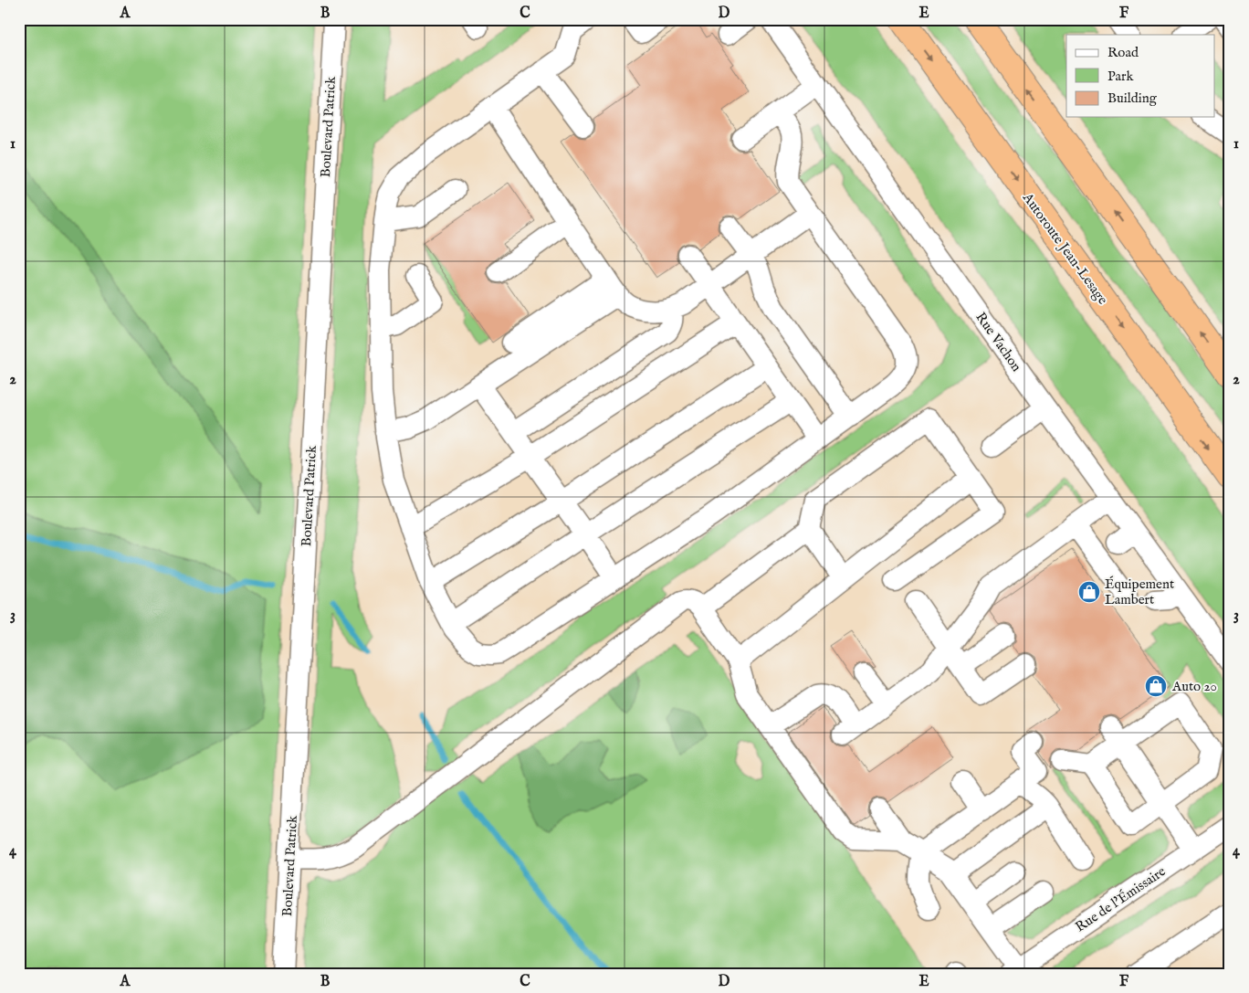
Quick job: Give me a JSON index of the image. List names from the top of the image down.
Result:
{
  "streets": {
    "highway": ["Autoroute Jean-Lesage"],
    "street": ["Boulevard Patrick", "Rue Vachon", "Rue de l'Émissaire"]
  },
  "places": {
    "shop": ["Équipement Lambert", "Auto 20"]
  },
  "legend": ["Road", "Park", "Building"],
  "grid": {
    "columns": [
      "A",
      "B",
      "C",
      "D",
      "E",
      "F"
    ],
    "rows": [
      "1",
      "2",
      "3",
      "4"
    ]
  }
}
